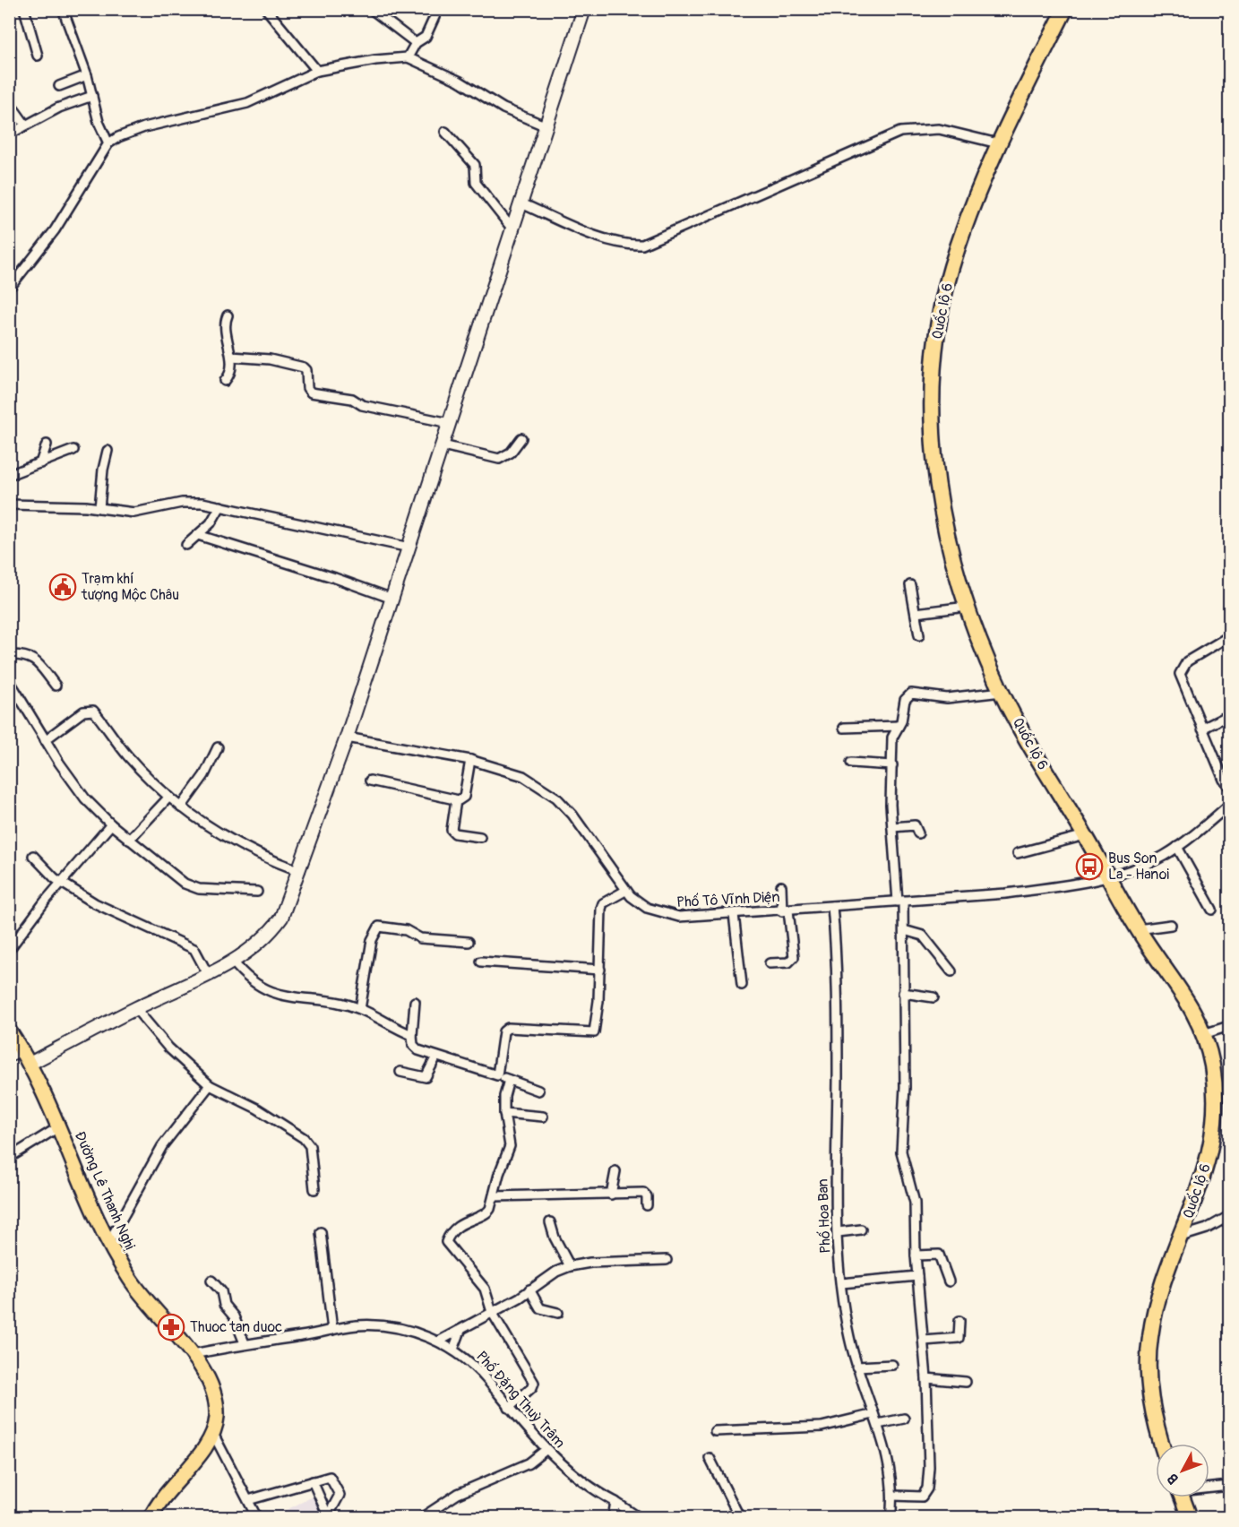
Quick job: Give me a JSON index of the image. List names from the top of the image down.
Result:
{
  "streets": {
    "highway": ["Quốc lộ 6"],
    "main road": ["Đường Lê Thanh Nghị"],
    "street": ["Phố Tô Vĩnh Diện", "Phố Hoa Ban", "Phố Đặng Thuỳ Trâm"]
  },
  "crossings": [
    ["Quốc lộ 6", "Phố Tô Vĩnh Diện"],
    ["Phố Tô Vĩnh Diện", "Phố Hoa Ban"],
    ["Đường Lê Thanh Nghị", "Phố Đặng Thuỳ Trâm"]
  ],
  "places": {
    "public building": ["Trạm khí tượng Mộc Châu"],
    "bus stop": ["Bus Son La - Hanoi"],
    "pharmacy": ["Thuoc tan duoc"]
  },
  "north": "bottom left"
}
